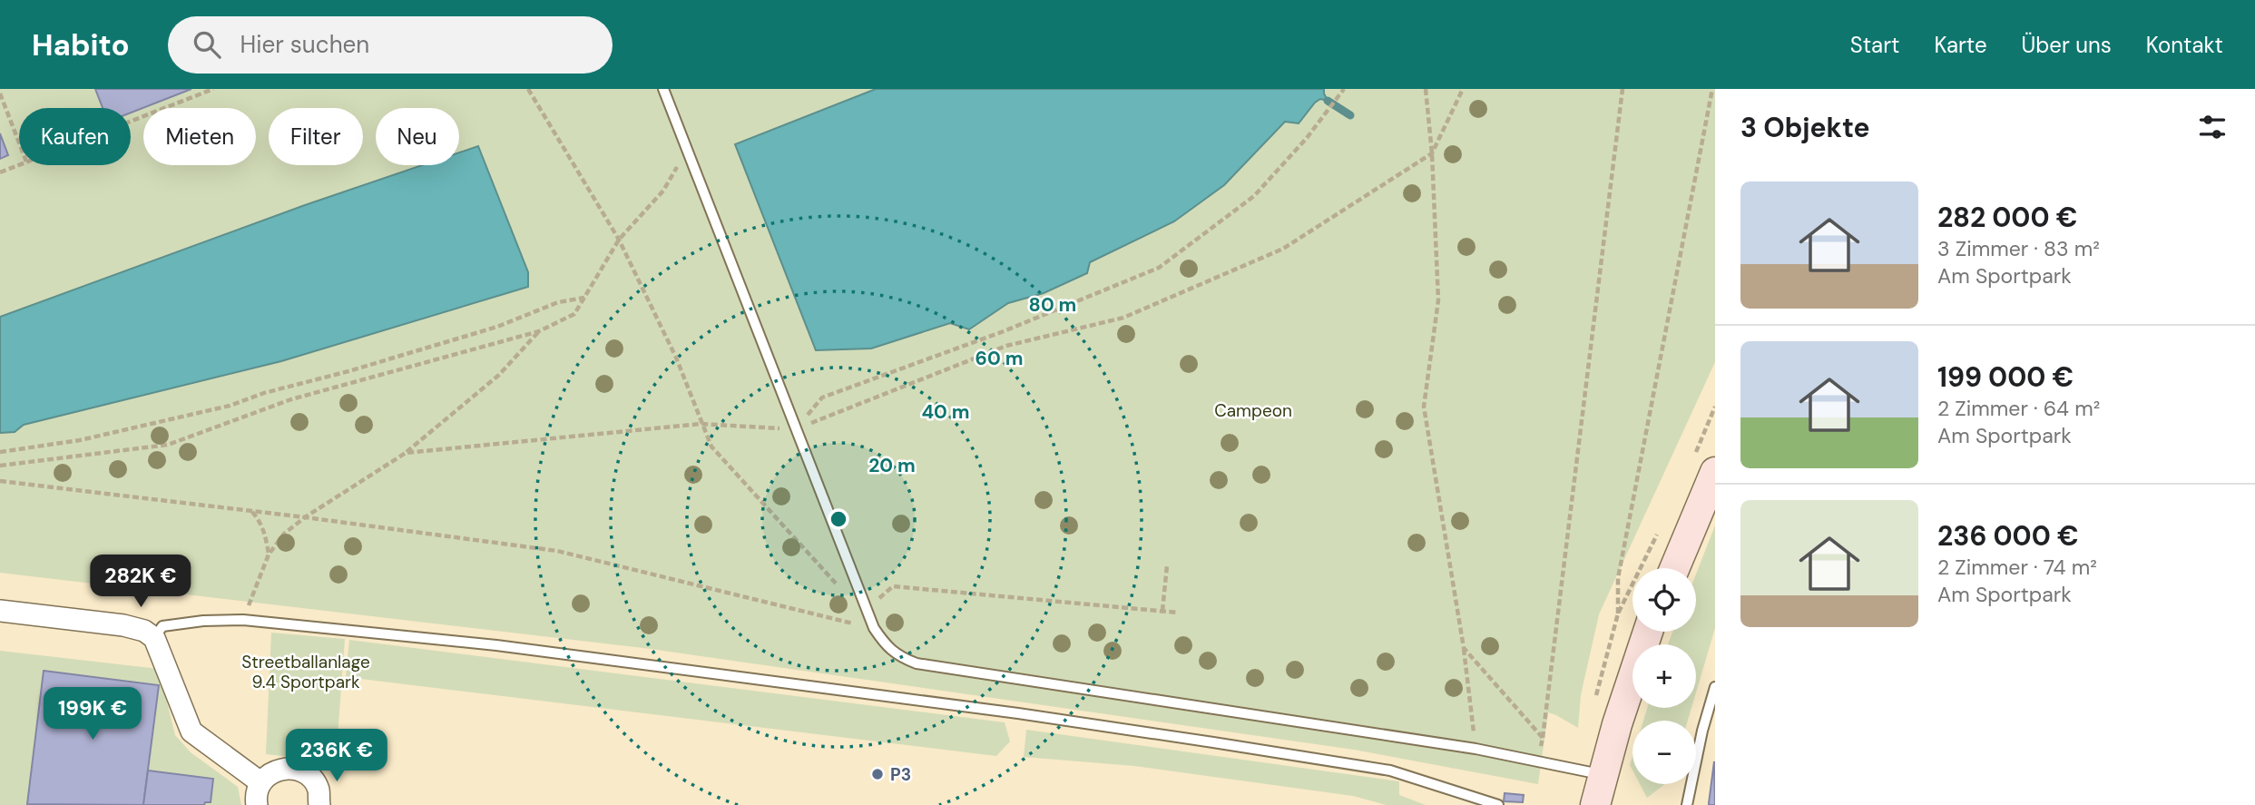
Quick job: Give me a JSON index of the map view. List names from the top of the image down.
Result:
{
  "parks": ["Campeon", "Streetballanlage 9.4 Sportpark"],
  "places": ["P3"],
  "page": {
    "header": "Habito",
    "search": "Hier suchen",
    "nav": [
      "Start",
      "Karte",
      "Über uns",
      "Kontakt"
    ],
    "heading": "3 Objekte",
    "chip": [
      "Kaufen",
      "Mieten",
      "Filter",
      "Neu"
    ],
    "list": [
      {
        "name": "282 000 €",
        "note": "3 Zimmer · 83 m² · Am Sportpark"
      },
      {
        "name": "199 000 €",
        "note": "2 Zimmer · 64 m² · Am Sportpark"
      },
      {
        "name": "236 000 €",
        "note": "2 Zimmer · 74 m² · Am Sportpark"
      }
    ],
    "price": ["282K €", "199K €", "236K €"],
    "map_buttons": ["+", "−"]
  },
  "rings": [
    "80 m",
    "60 m",
    "40 m",
    "20 m"
  ]
}
